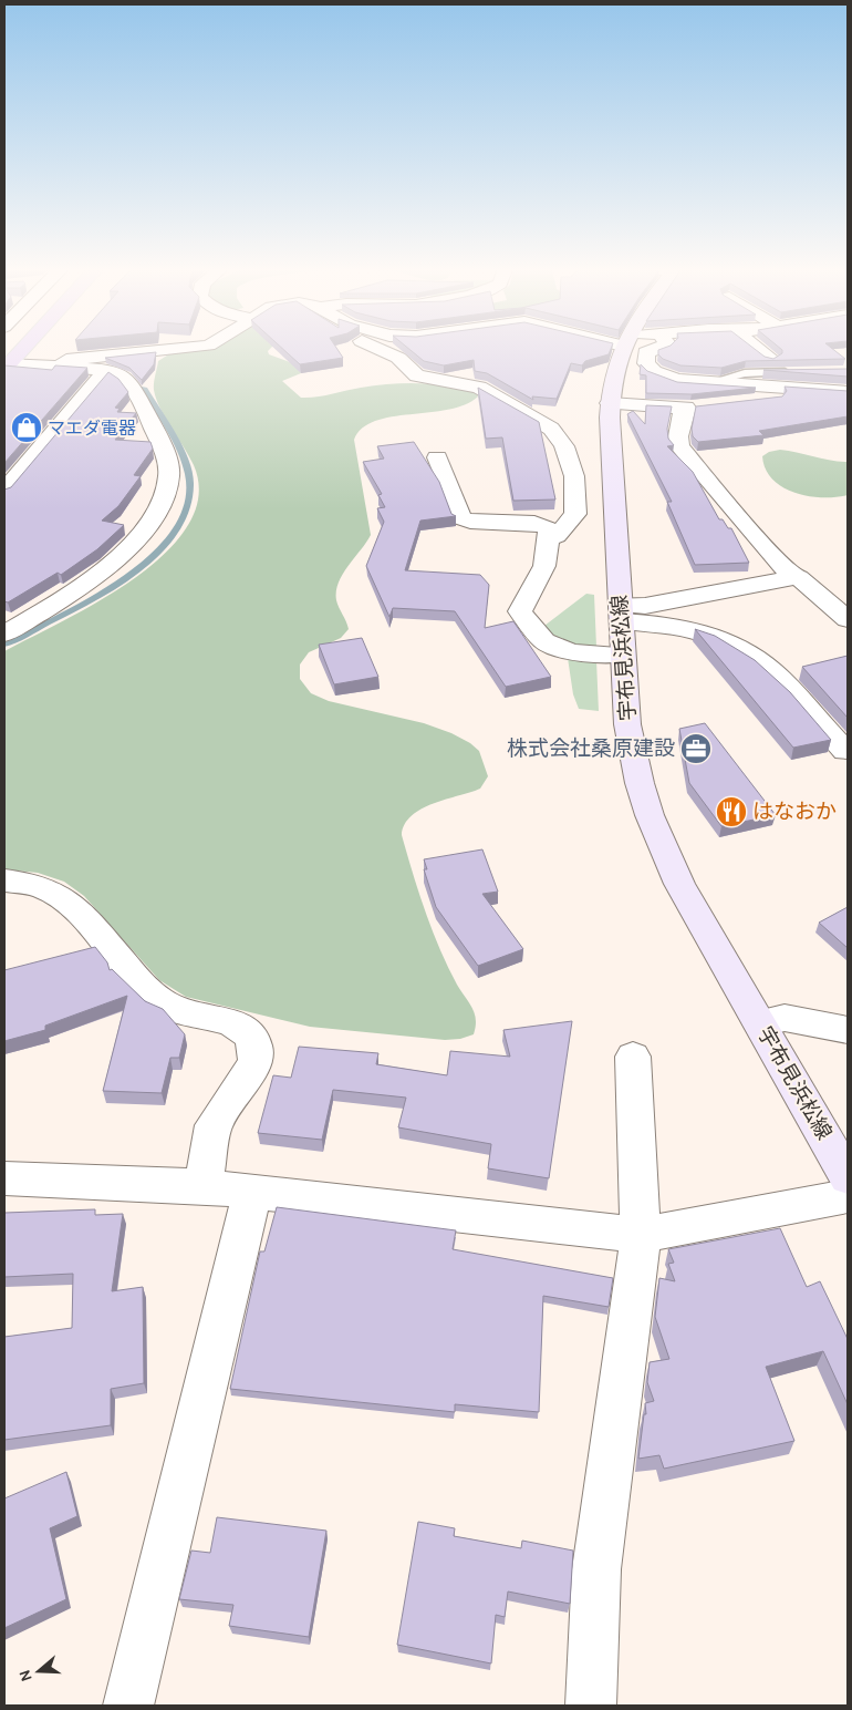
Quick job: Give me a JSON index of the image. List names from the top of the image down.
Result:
{
  "streets": {
    "main road": ["宇布見浜松線"]
  },
  "places": {
    "shop": ["マエダ電器"],
    "office": ["株式会社桑原建設"],
    "restaurant": ["はなおか"]
  },
  "north": "left"
}
